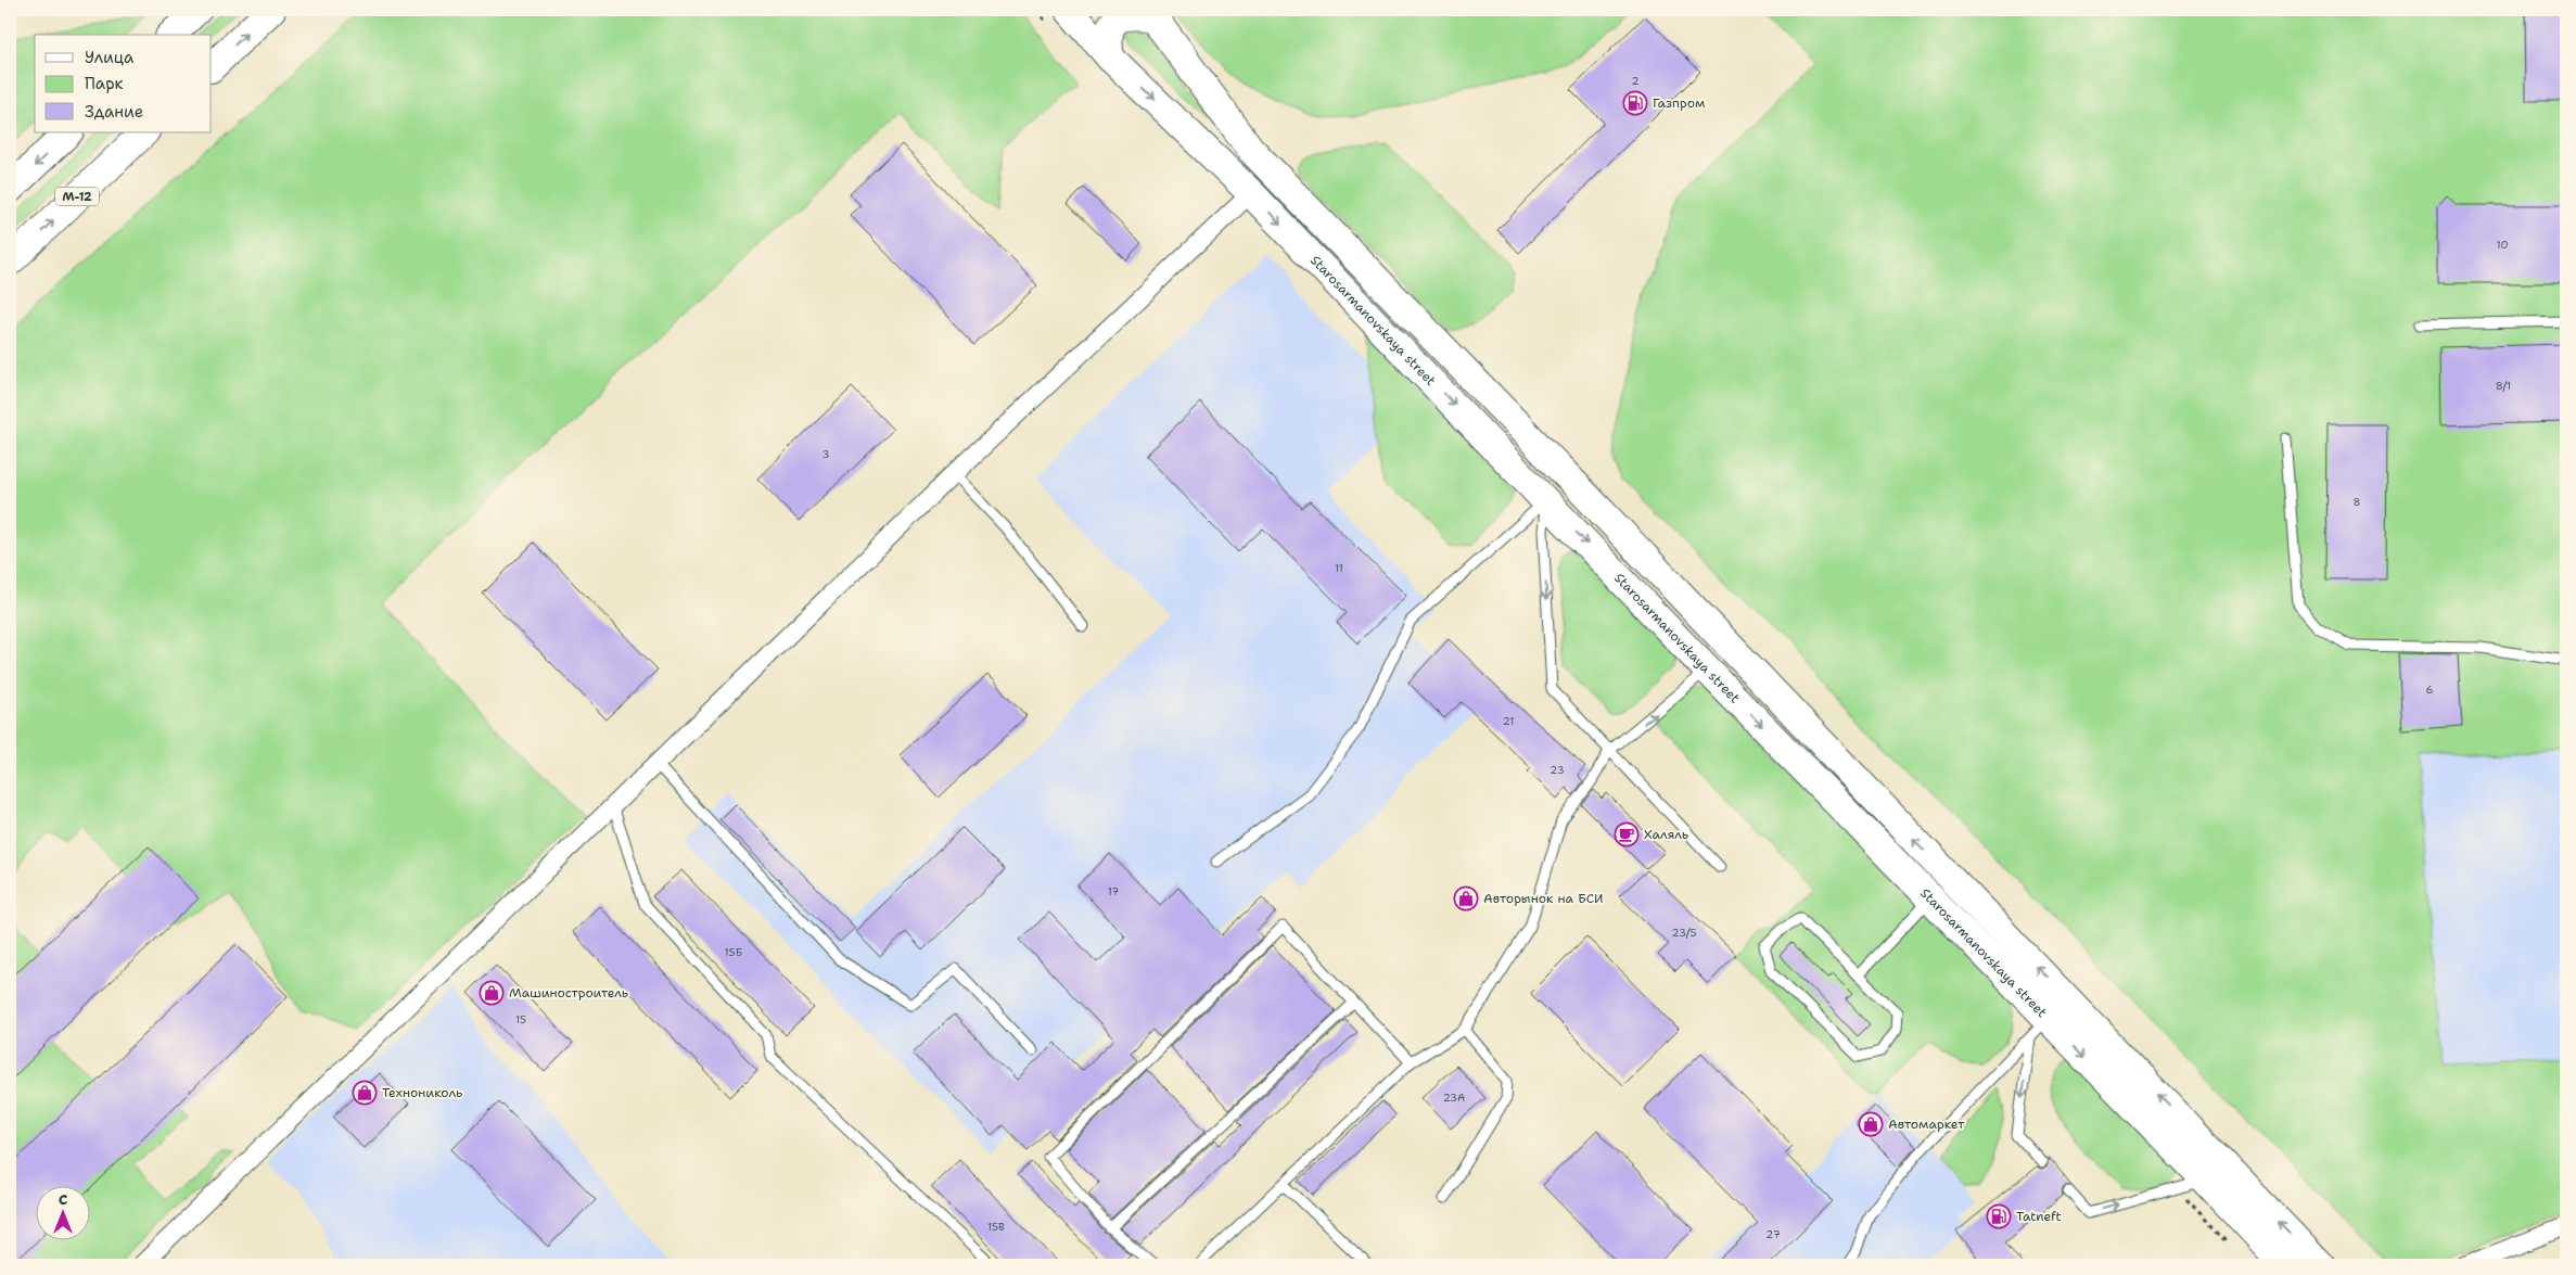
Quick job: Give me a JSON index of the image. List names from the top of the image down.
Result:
{
  "streets": {
    "main road": ["М-12", "Starosarmanovskaya street"]
  },
  "places": {
    "fuel station": ["Газпром", "Tatneft"],
    "cafe": ["Халяль"],
    "shop": [
      "Авторынок на БСИ",
      "Машиностроитель",
      "Технониколь",
      "Автомаркет"
    ]
  },
  "house_numbers": [
    "2",
    "10",
    "8/1",
    "3",
    "8",
    "11",
    "6",
    "21",
    "23",
    "17",
    "23/5",
    "15Б",
    "15",
    "23А",
    "15В",
    "27"
  ],
  "legend": ["Улица", "Парк", "Здание"],
  "north": "top"
}
